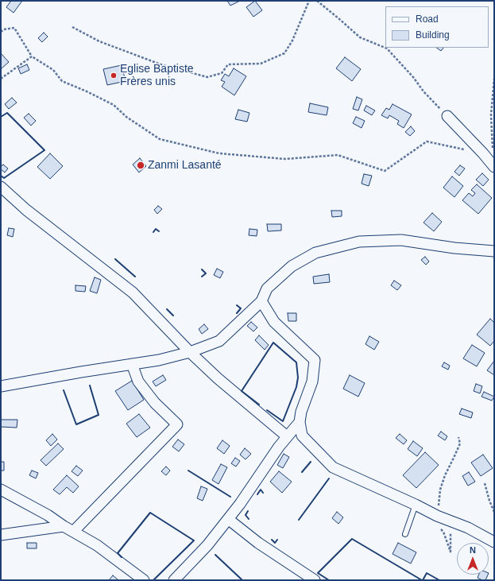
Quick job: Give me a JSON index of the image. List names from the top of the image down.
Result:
{
  "places": ["Eglise Baptiste Frères unis", "Zanmi Lasanté"],
  "legend": ["Road", "Building"],
  "north": "top"
}
